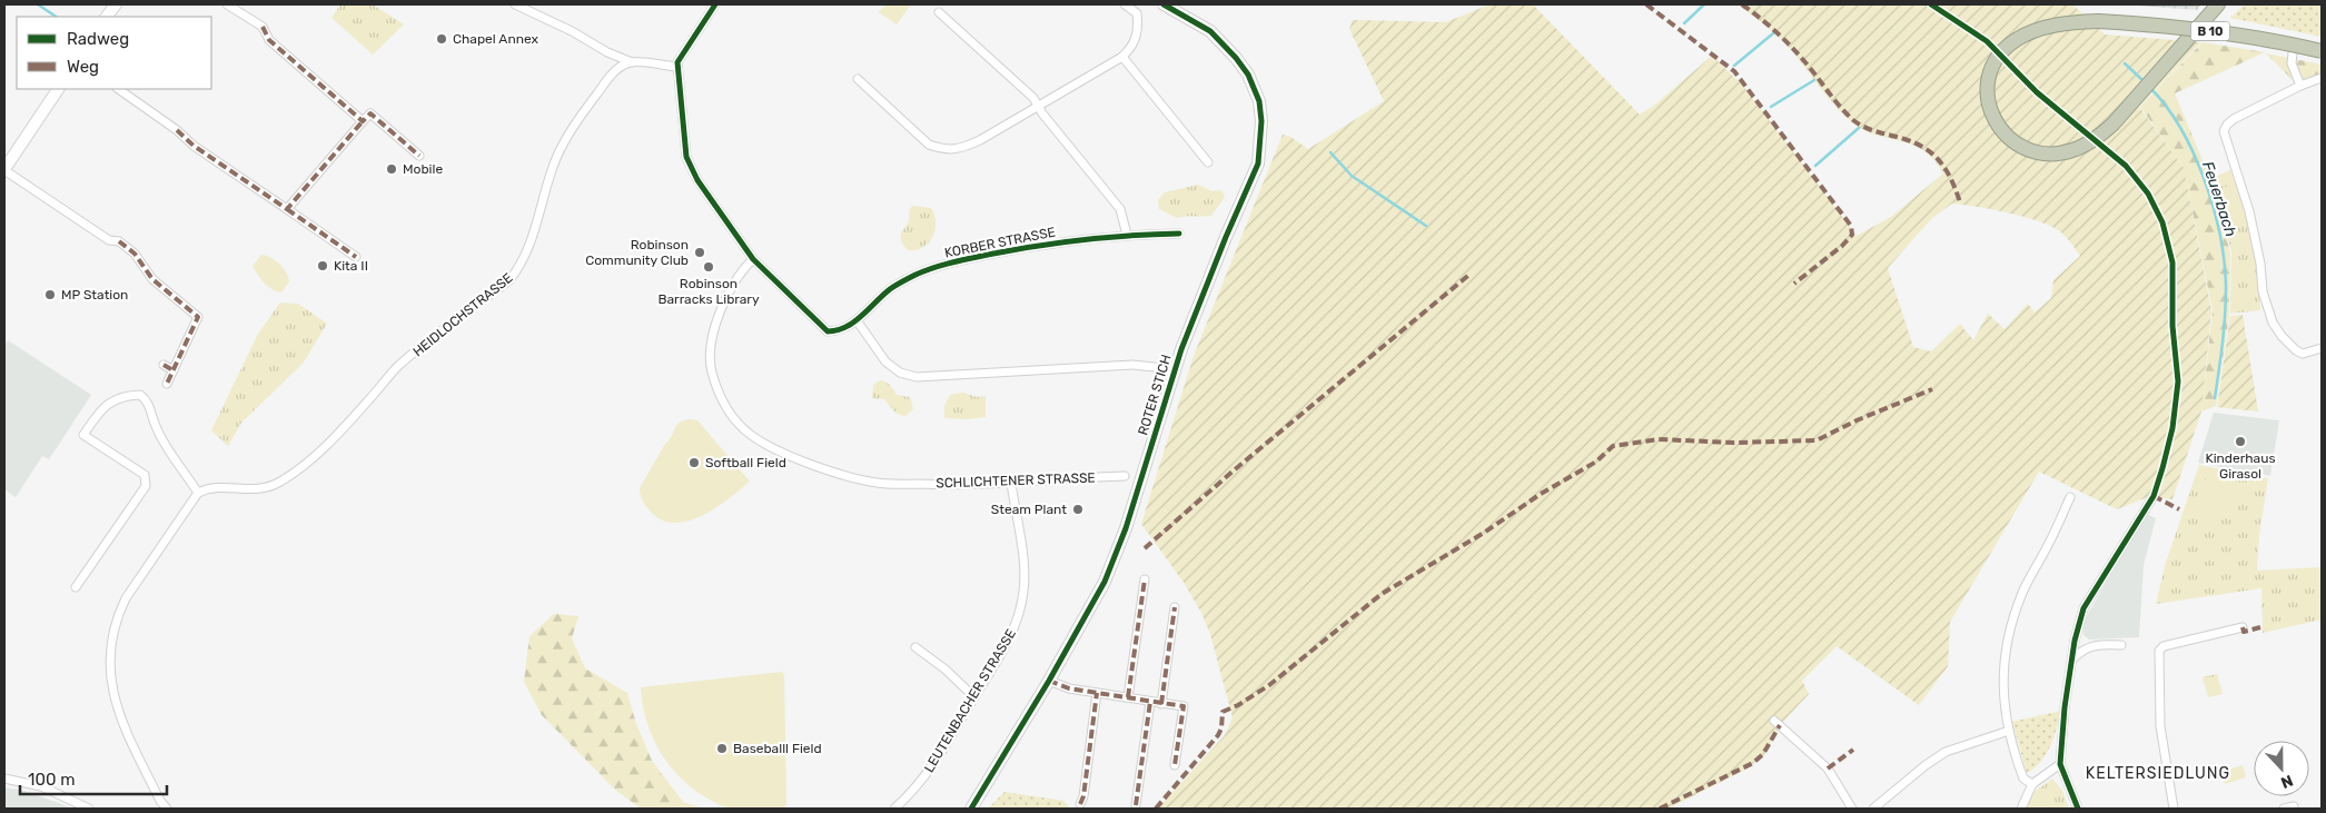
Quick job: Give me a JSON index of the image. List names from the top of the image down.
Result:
{
  "streets": {
    "highway": ["B 10"],
    "street": [
      "KORBER STRASSE",
      "HEIDLOCHSTRASSE",
      "ROTER STICH",
      "SCHLICHTENER STRASSE",
      "LEUTENBACHER STRASSE"
    ]
  },
  "crossings": [
    ["KORBER STRASSE", "SCHLICHTENER STRASSE"],
    ["SCHLICHTENER STRASSE", "LEUTENBACHER STRASSE"]
  ],
  "districts": ["KELTERSIEDLUNG"],
  "water": ["Feuerbach"],
  "places": [
    "Chapel Annex",
    "Mobile",
    "Robinson Community Club",
    "Kita II",
    "Robinson Barracks Library",
    "MP Station",
    "Kinderhaus Girasol",
    "Softball Field",
    "Steam Plant",
    "Baseballl Field"
  ],
  "legend": ["Radweg", "Weg"],
  "scale_bar": "100 m",
  "north": "bottom"
}
